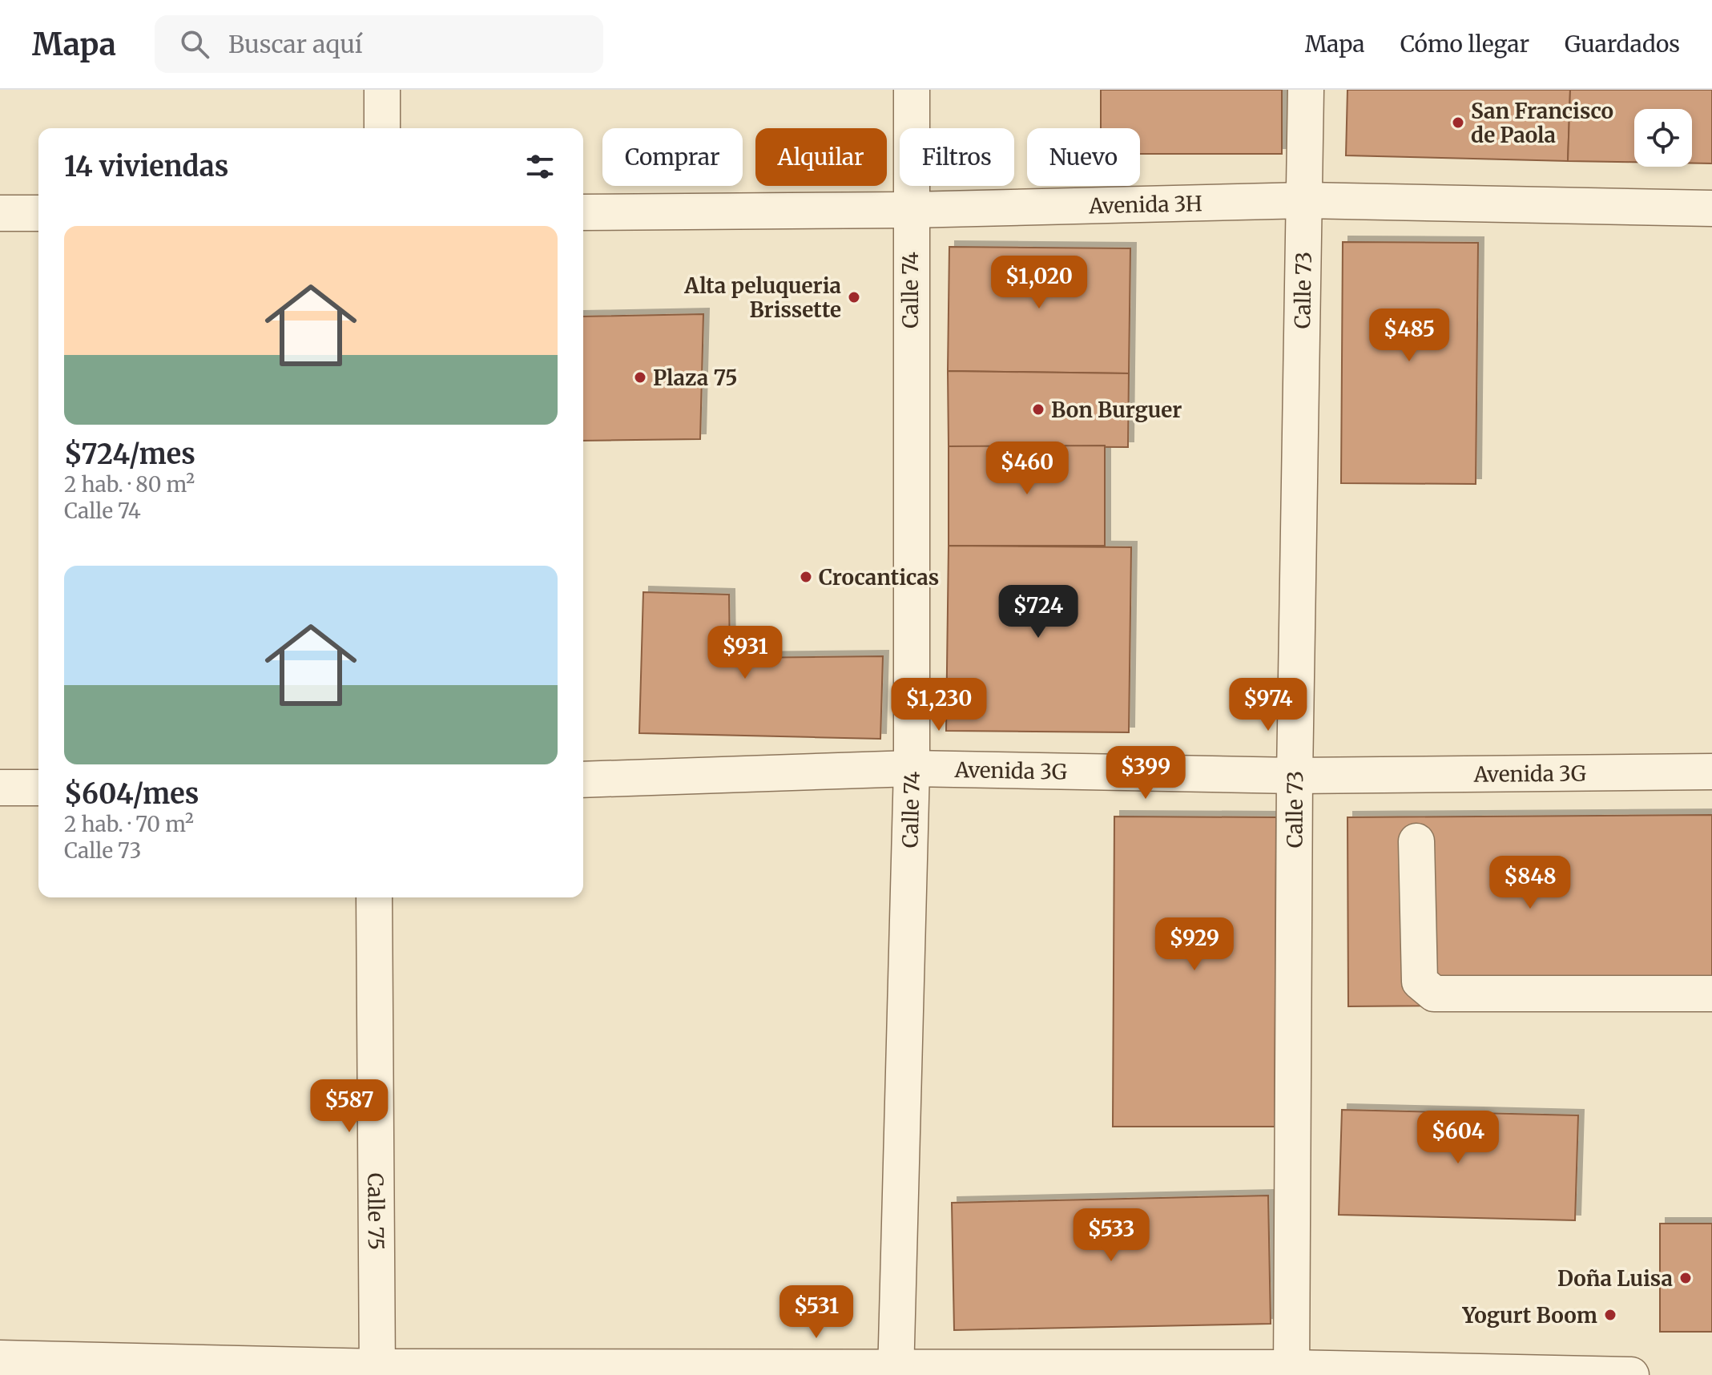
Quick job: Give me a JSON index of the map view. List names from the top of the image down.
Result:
{
  "streets": {
    "street": [
      "Avenida 3H",
      "Calle 74",
      "Calle 73",
      "Avenida 3G",
      "Calle 75"
    ]
  },
  "crossings": [
    ["Avenida 3H", "Calle 74"],
    ["Avenida 3H", "Calle 73"],
    ["Calle 74", "Avenida 3G"],
    ["Calle 73", "Avenida 3G"]
  ],
  "places": [
    "San Francisco de Paola",
    "Alta peluqueria Brissette",
    "Plaza 75",
    "Bon Burguer",
    "Crocanticas",
    "Doña Luisa",
    "Yogurt Boom"
  ],
  "page": {
    "header": "Mapa",
    "search": "Buscar aquí",
    "nav": ["Mapa", "Cómo llegar", "Guardados"],
    "chip": [
      "Comprar",
      "Alquilar",
      "Filtros",
      "Nuevo"
    ],
    "heading": "14 viviendas",
    "list": [
      {
        "name": "$724/mes",
        "note": "2 hab. · 80 m² · Calle 74"
      },
      {
        "name": "$604/mes",
        "note": "2 hab. · 70 m² · Calle 73"
      }
    ],
    "price": [
      "$1,020",
      "$485",
      "$460",
      "$724",
      "$931",
      "$1,230",
      "$974",
      "$399",
      "$848",
      "$929",
      "$587",
      "$604",
      "$533",
      "$531"
    ]
  }
}
